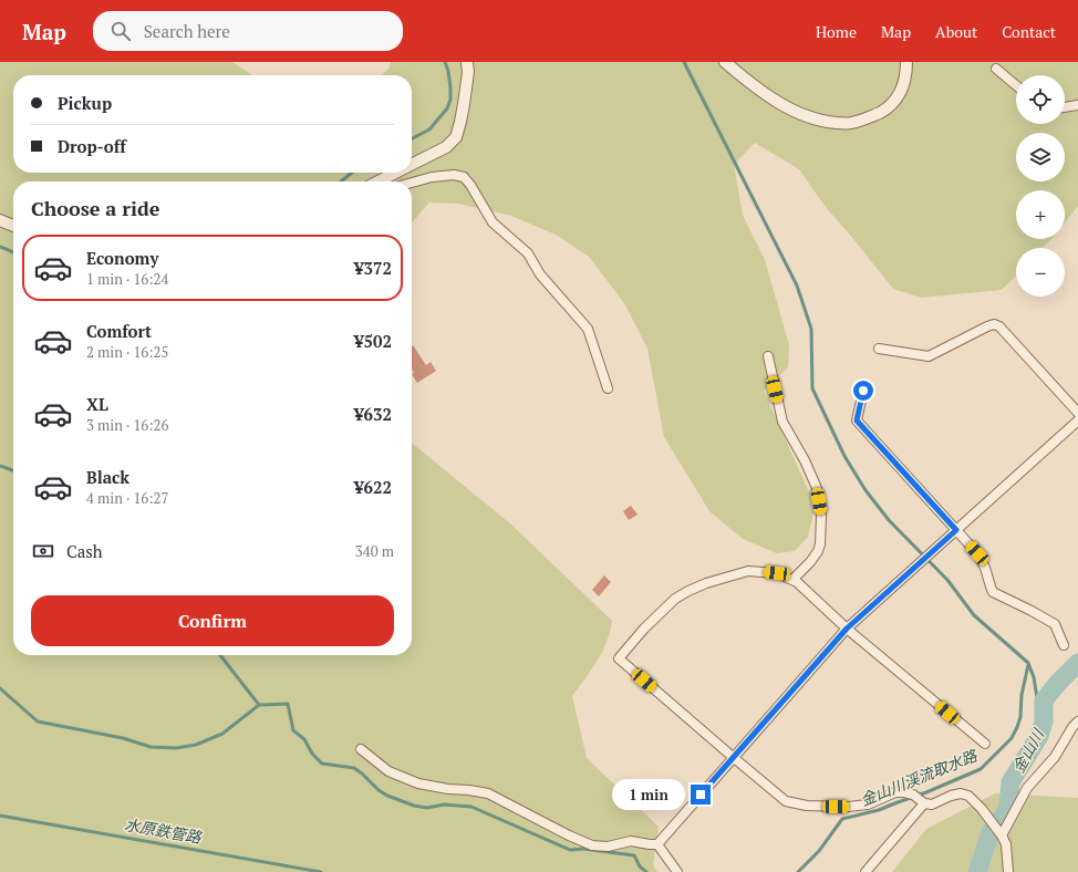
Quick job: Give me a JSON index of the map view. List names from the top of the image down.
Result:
{
  "water": ["金山川", "金山川渓流取水路", "水原鉄管路"],
  "page": {
    "header": "Map",
    "search": "Search here",
    "nav": [
      "Home",
      "Map",
      "About",
      "Contact"
    ],
    "map_buttons": ["+", "−"],
    "banner": ["Pickup", "Drop-off"],
    "heading": "Choose a ride",
    "list": [
      {
        "name": "Economy",
        "note": "1 min · 16:24",
        "value": "¥372"
      },
      {
        "name": "Comfort",
        "note": "2 min · 16:25",
        "value": "¥502"
      },
      {
        "name": "XL",
        "note": "3 min · 16:26",
        "value": "¥632"
      },
      {
        "name": "Black",
        "note": "4 min · 16:27",
        "value": "¥622"
      }
    ],
    "pay": ["Cash", "340 m"],
    "buttons": "Confirm",
    "bubble": "1 min"
  }
}
